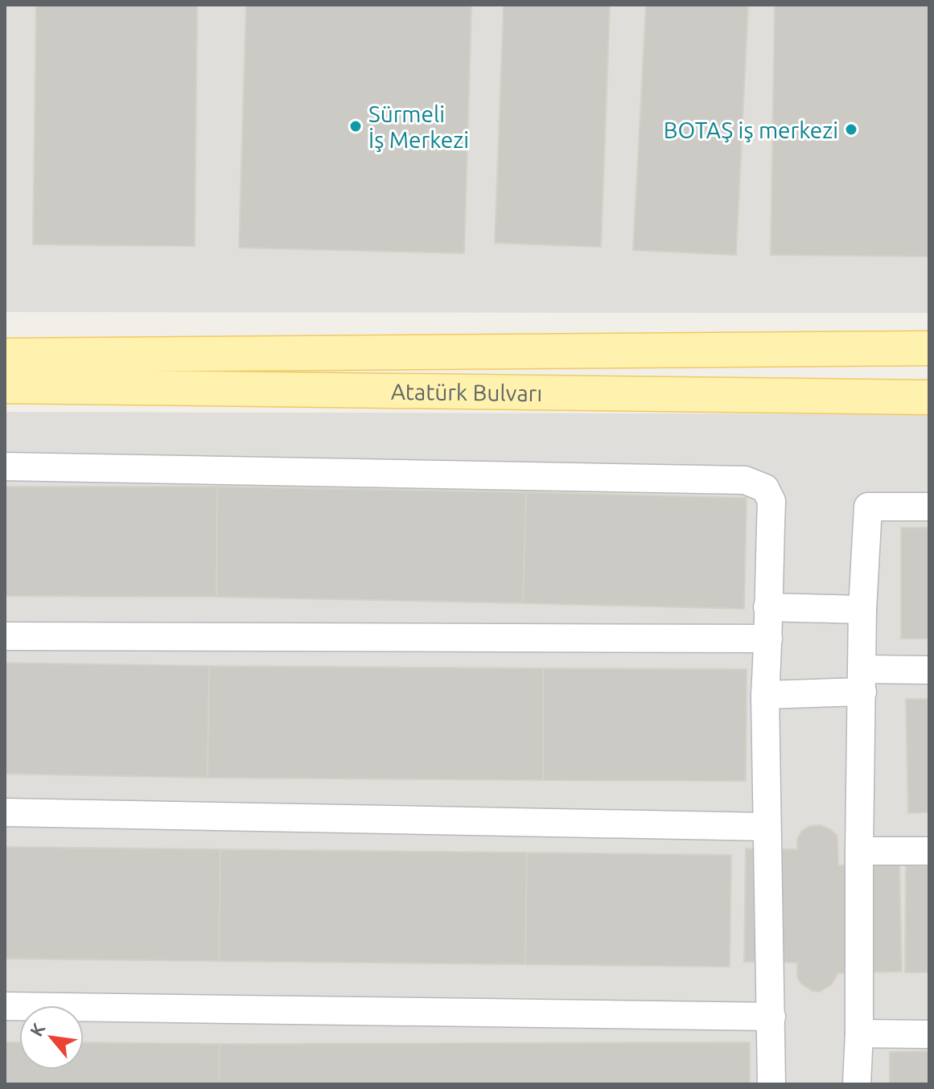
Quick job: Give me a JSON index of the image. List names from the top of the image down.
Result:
{
  "streets": {
    "main road": ["Atatürk Bulvarı"]
  },
  "places": ["Sürmeli İş Merkezi", "BOTAŞ iş merkezi"],
  "north": "top left"
}
